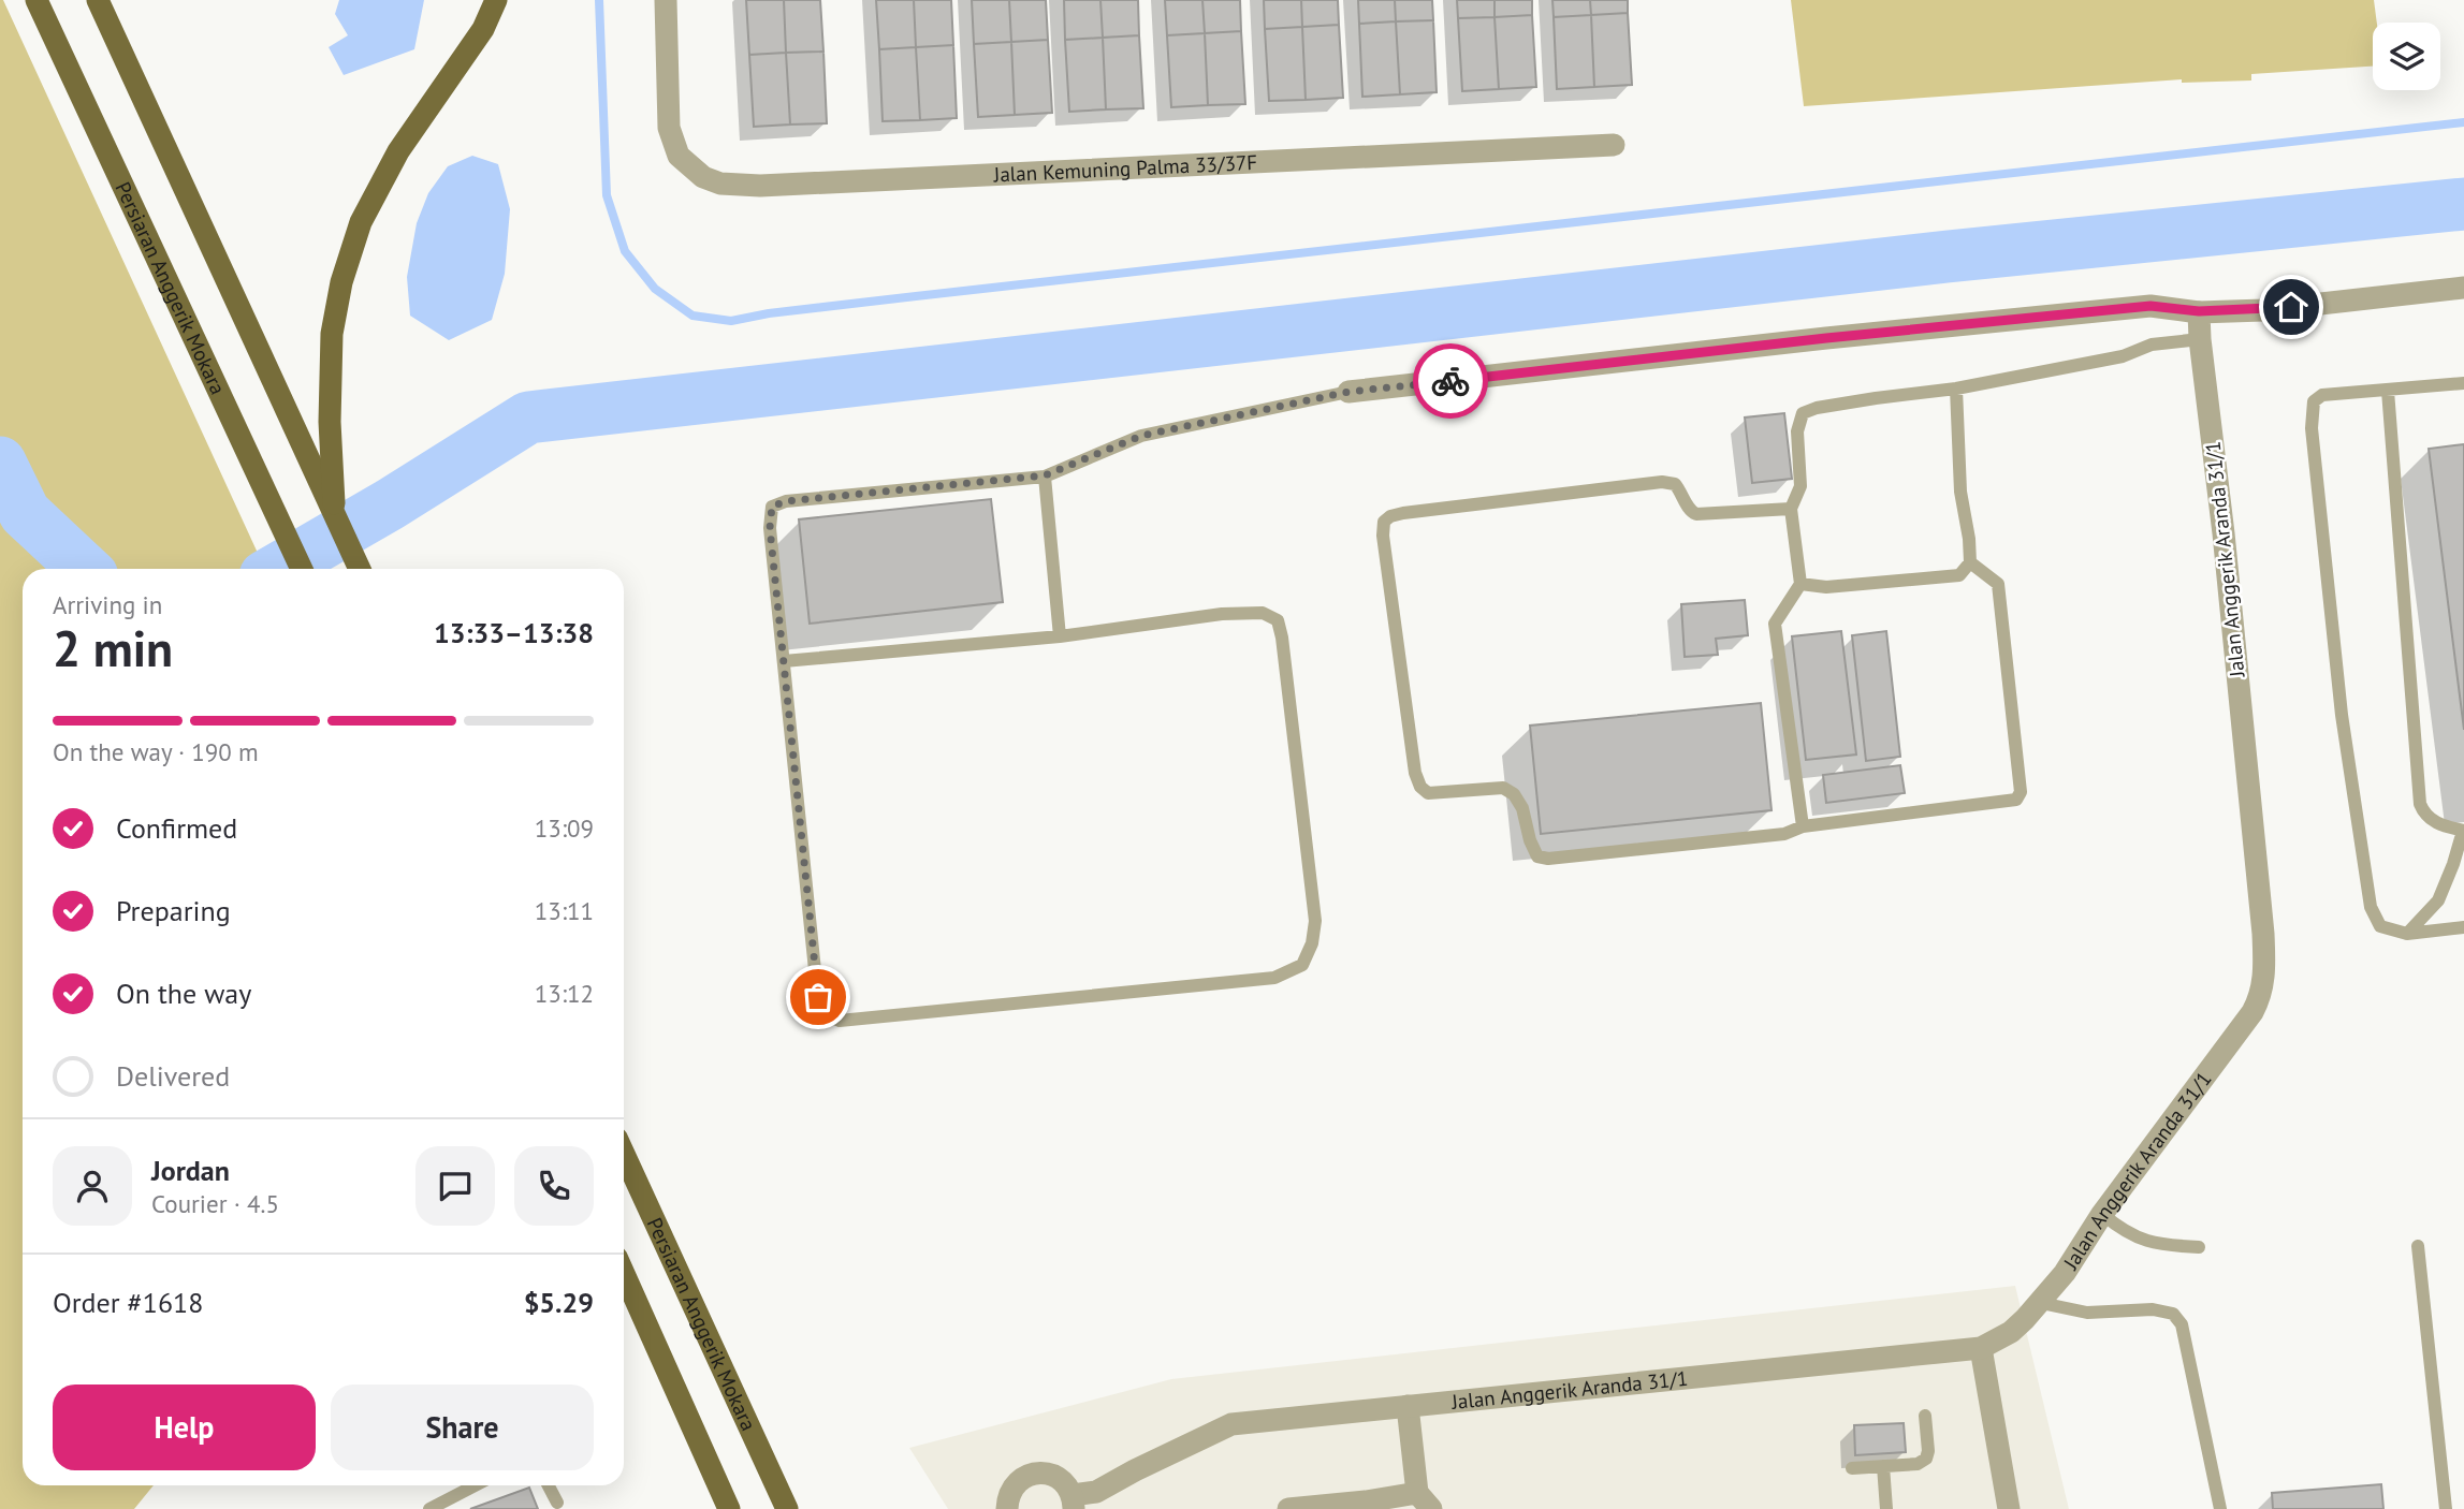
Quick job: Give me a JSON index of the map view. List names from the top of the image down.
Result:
{
  "streets": {
    "main road": ["Persiaran Anggerik Mokara"],
    "street": ["Jalan Kemuning Palma 33/37F", "Jalan Anggerik Aranda 31/1"]
  },
  "page": {
    "heading": ["2 min", "Arriving in", "13:33–13:38"],
    "panel": [
      "Jordan",
      "Courier · 4.5",
      "Order #1618",
      "$5.29"
    ],
    "bar": "On the way · 190 m",
    "list": [
      ["Confirmed", "13:09"],
      ["Preparing", "13:11"],
      ["On the way", "13:12"],
      "Delivered"
    ],
    "buttons": ["Help", "Share"]
  }
}
